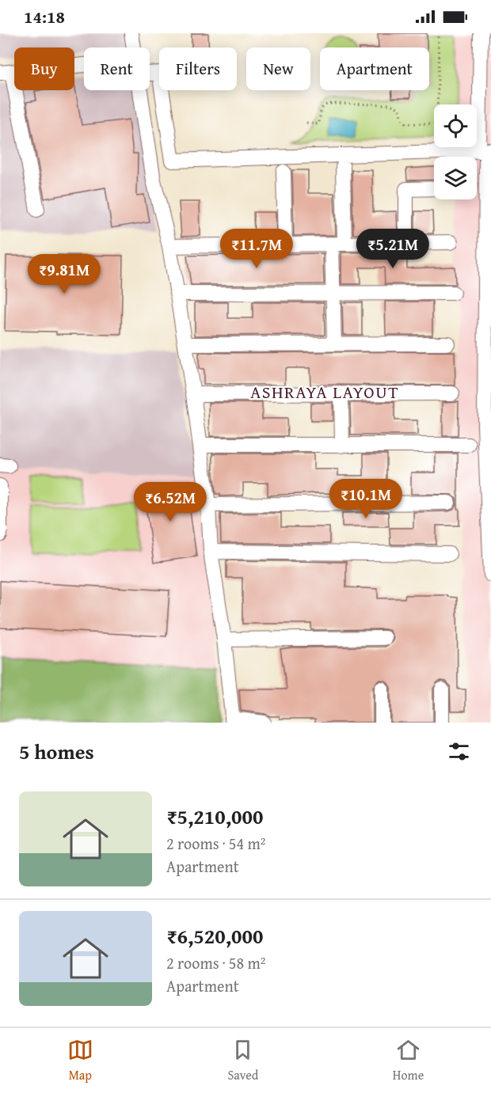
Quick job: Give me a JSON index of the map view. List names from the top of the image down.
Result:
{
  "districts": ["ASHRAYA LAYOUT"],
  "page": {
    "status": "14:18",
    "chip": [
      "Buy",
      "Rent",
      "Filters",
      "New",
      "Apartment"
    ],
    "price": [
      "₹11.7M",
      "₹5.21M",
      "₹9.81M",
      "₹10.1M",
      "₹6.52M"
    ],
    "heading": "5 homes",
    "list": [
      {
        "name": "₹5,210,000",
        "note": "2 rooms · 54 m² · Apartment"
      },
      {
        "name": "₹6,520,000",
        "note": "2 rooms · 58 m² · Apartment"
      }
    ],
    "tabs": ["Map", "Saved", "Home"]
  }
}
